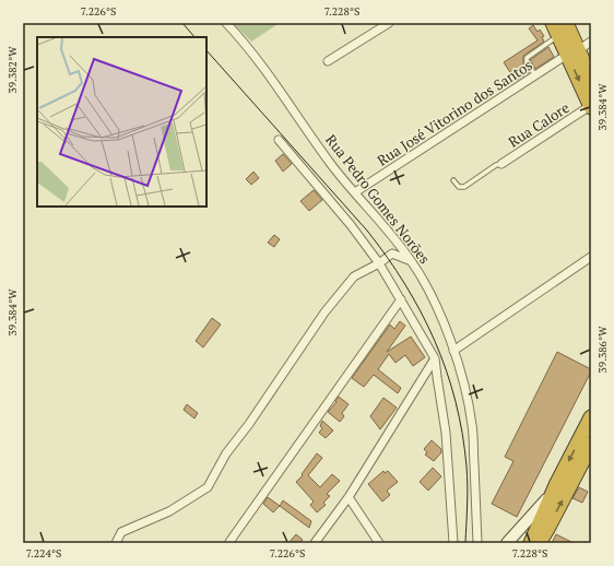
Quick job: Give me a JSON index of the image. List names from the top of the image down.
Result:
{
  "streets": {
    "street": ["Rua José Vitorino dos Santos", "Rua Calore", "Rua Pedro Gomes Norões"]
  },
  "crossings": [
    ["Rua José Vitorino dos Santos", "Rua Pedro Gomes Norões"]
  ],
  "coordinates": [
    "7.226°S",
    "7.228°S",
    "39.382°W",
    "39.384°W",
    "39.386°W",
    "7.224°S"
  ]
}
